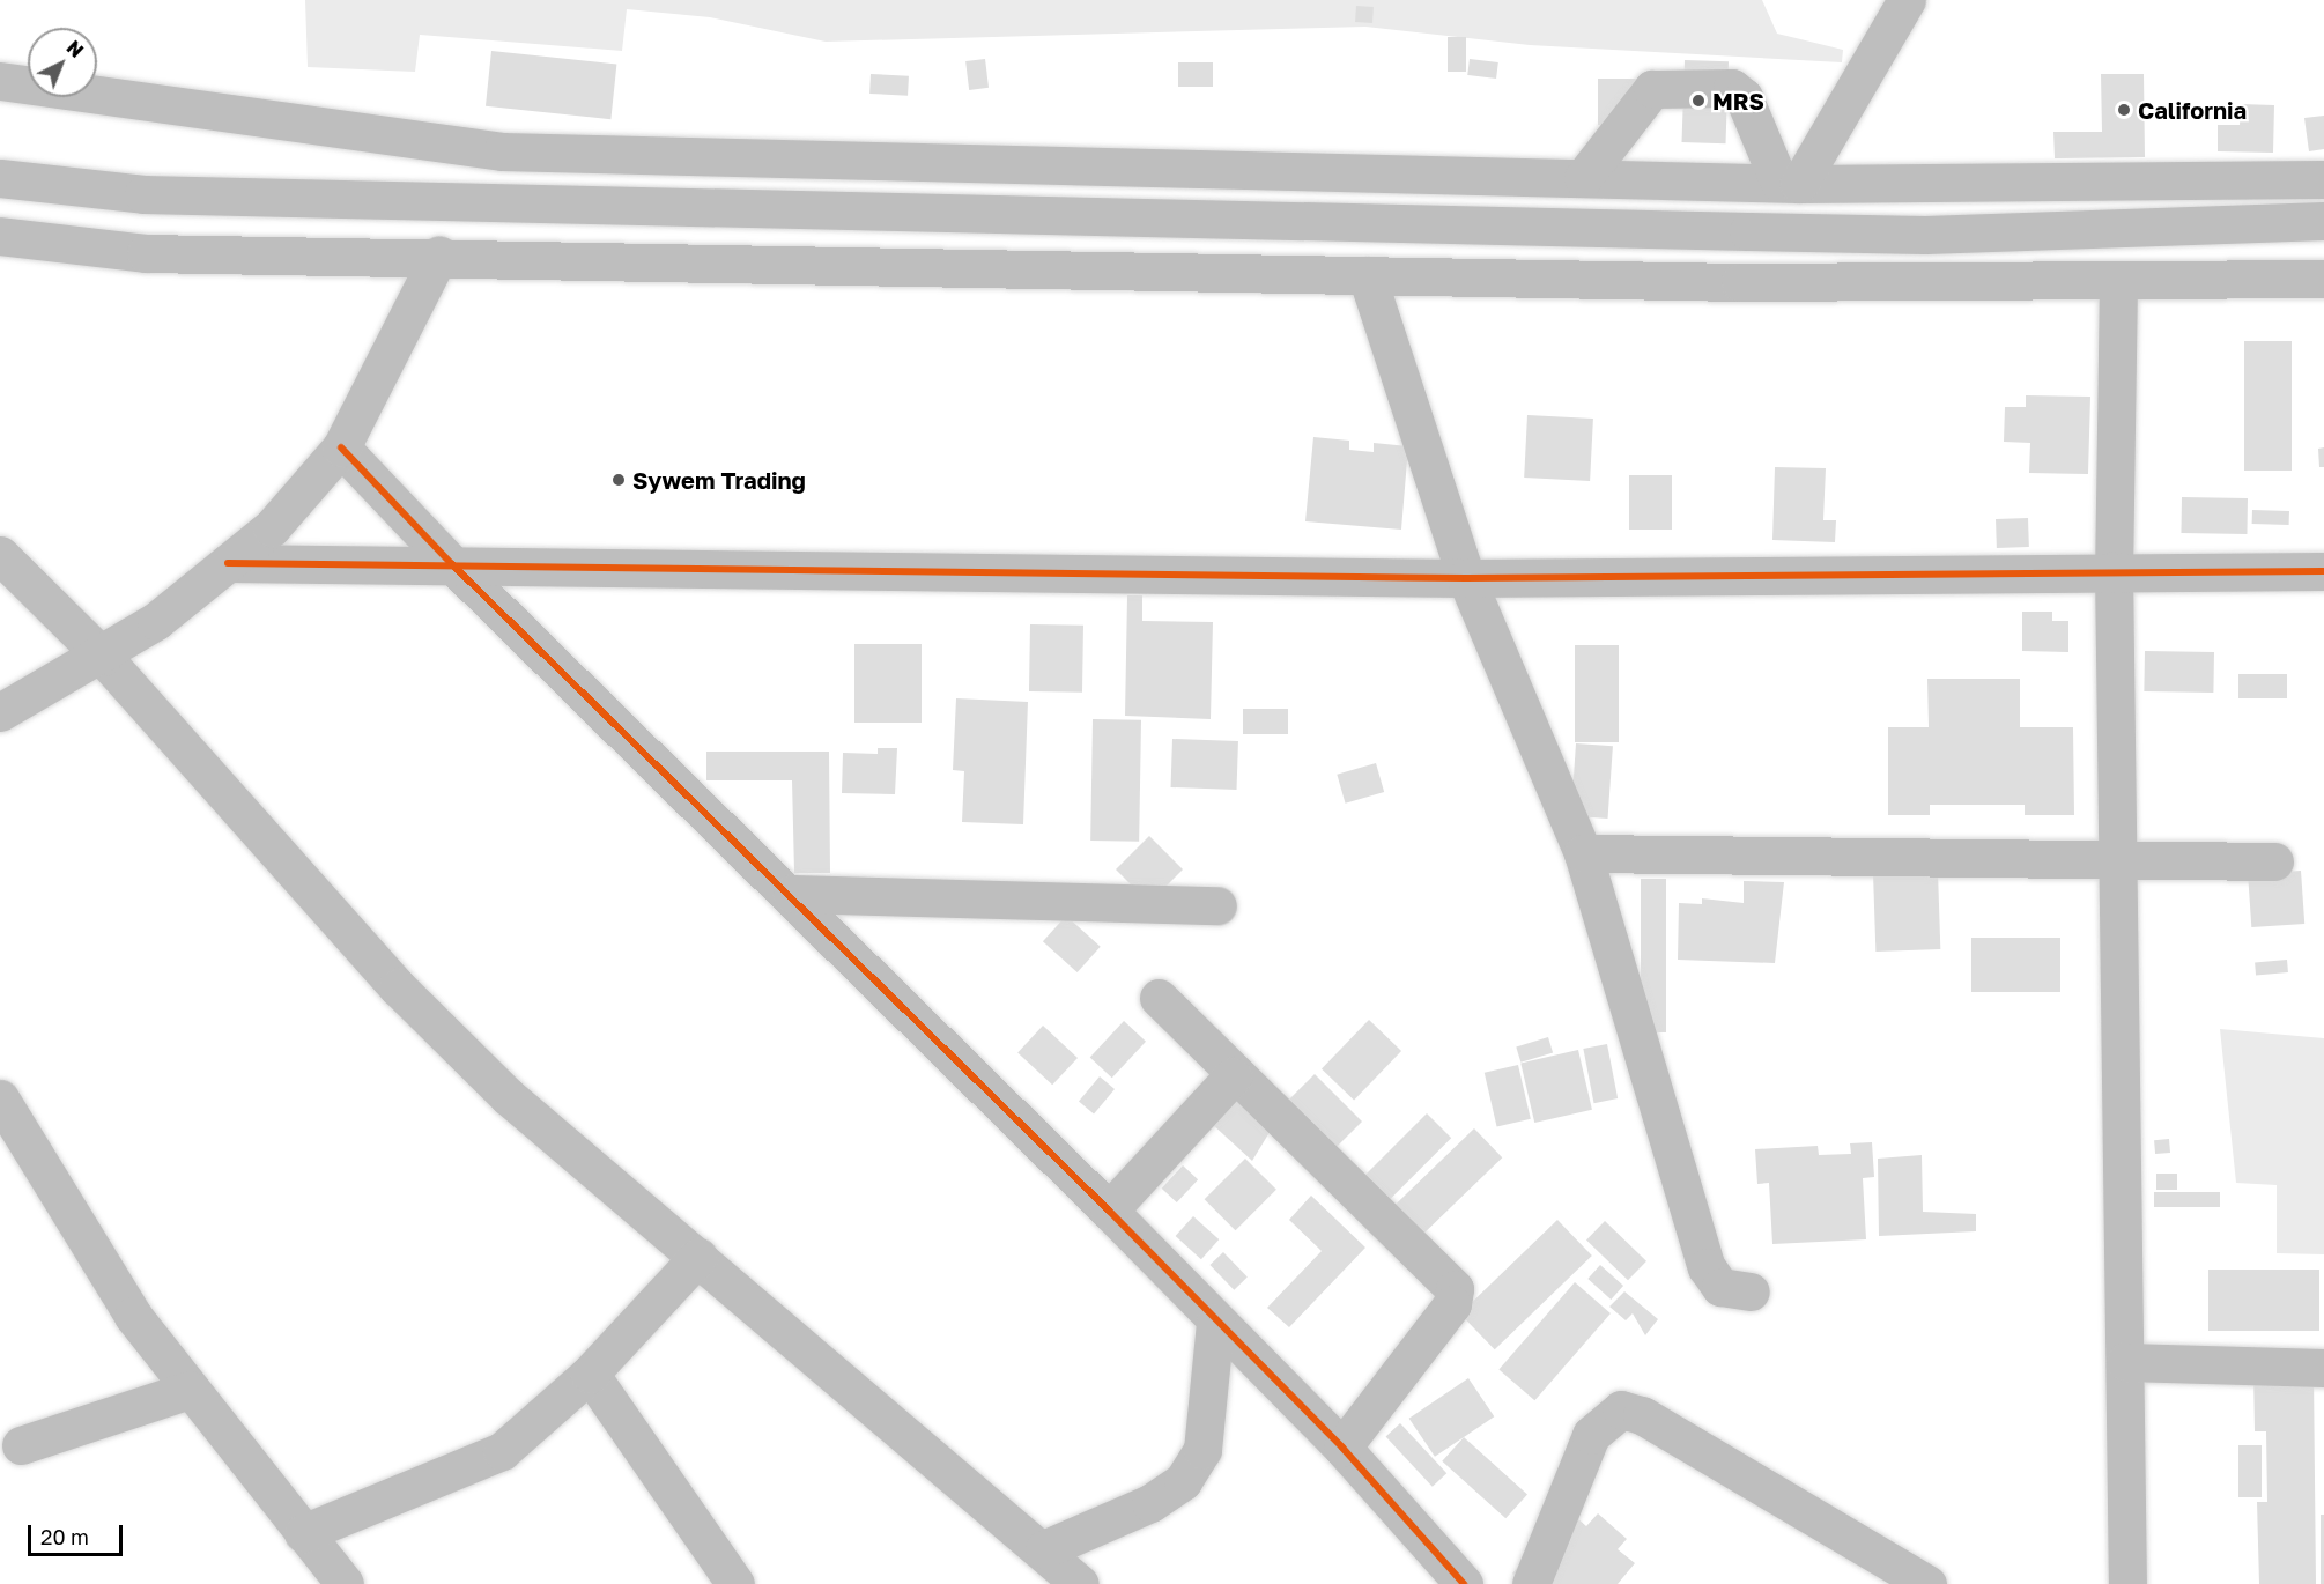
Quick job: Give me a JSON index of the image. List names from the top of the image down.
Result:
{
  "places": ["MRS", "California", "Sywem Trading"],
  "scale_bar": "20 m",
  "north": "top right"
}
